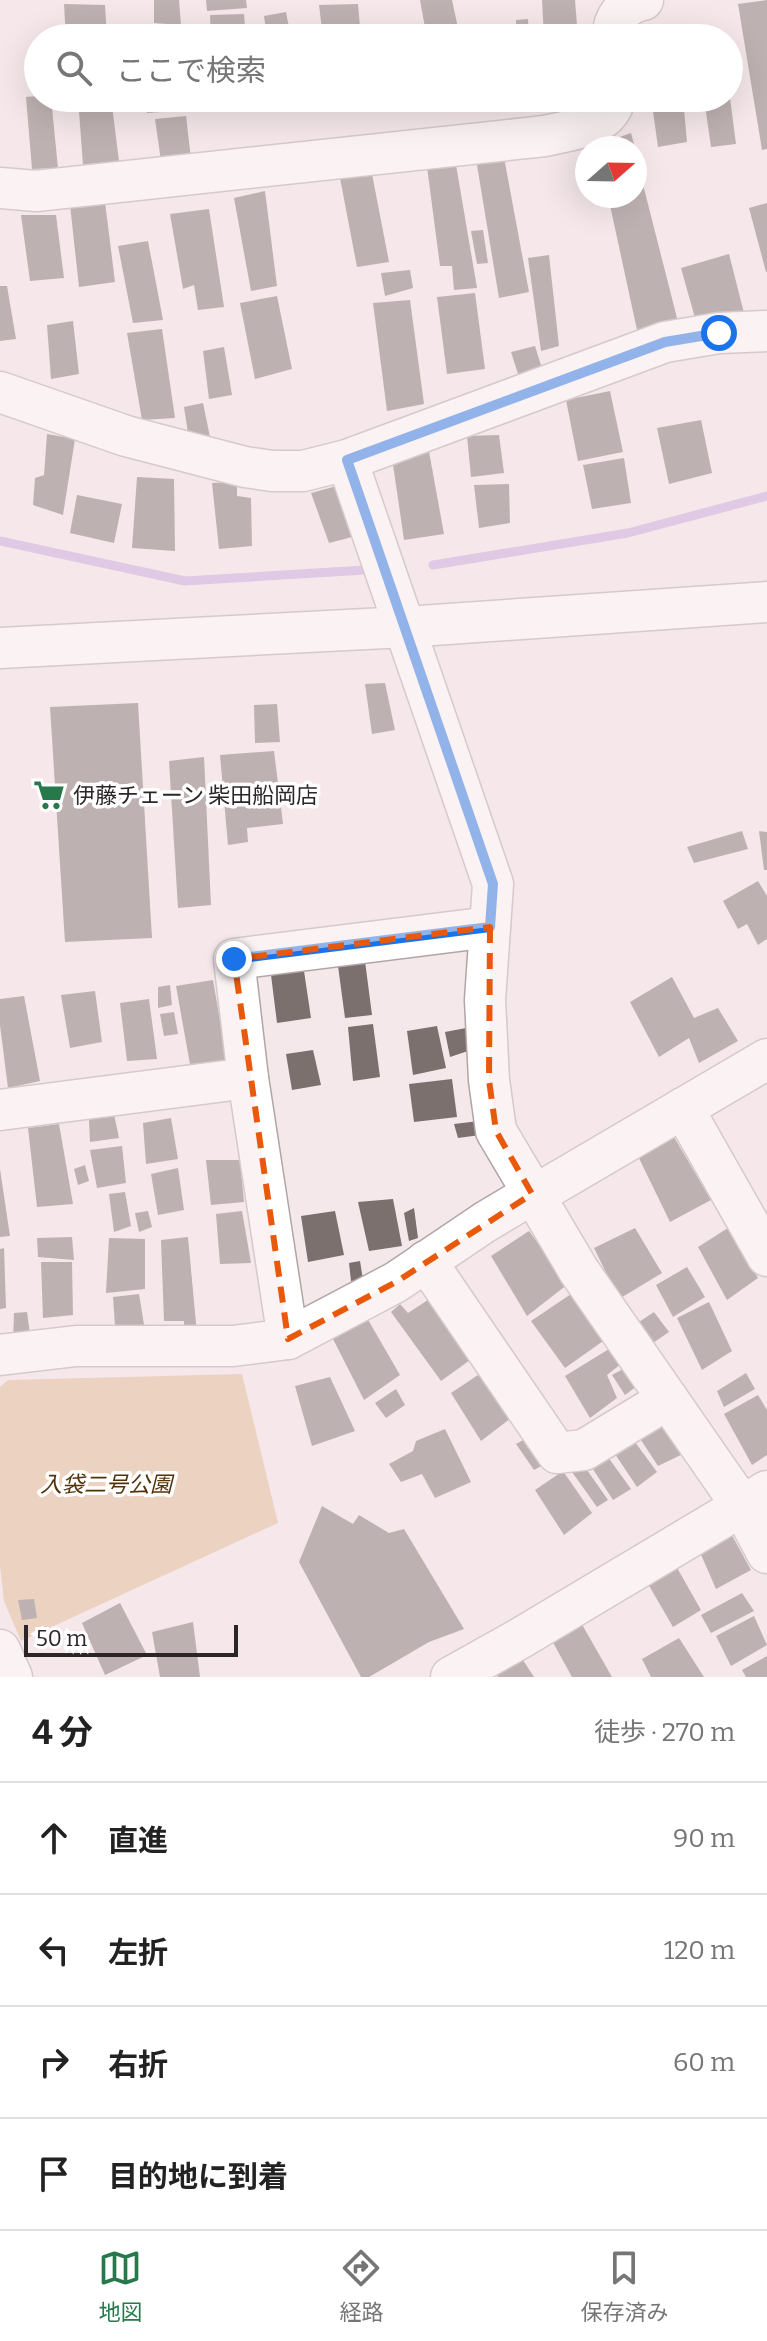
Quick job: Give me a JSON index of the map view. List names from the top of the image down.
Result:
{
  "parks": ["入袋二号公園"],
  "places": {
    "supermarket": ["伊藤チェーン 柴田船岡店"]
  },
  "scale_bar": "50 m",
  "north": "right",
  "page": {
    "search": "ここで検索",
    "scale": "50 m",
    "heading": ["4 分", "徒歩 · 270 m"],
    "list": [
      ["直進", "90 m"],
      ["左折", "120 m"],
      ["右折", "60 m"],
      "目的地に到着"
    ],
    "nav": ["地図", "経路", "保存済み"]
  }
}
